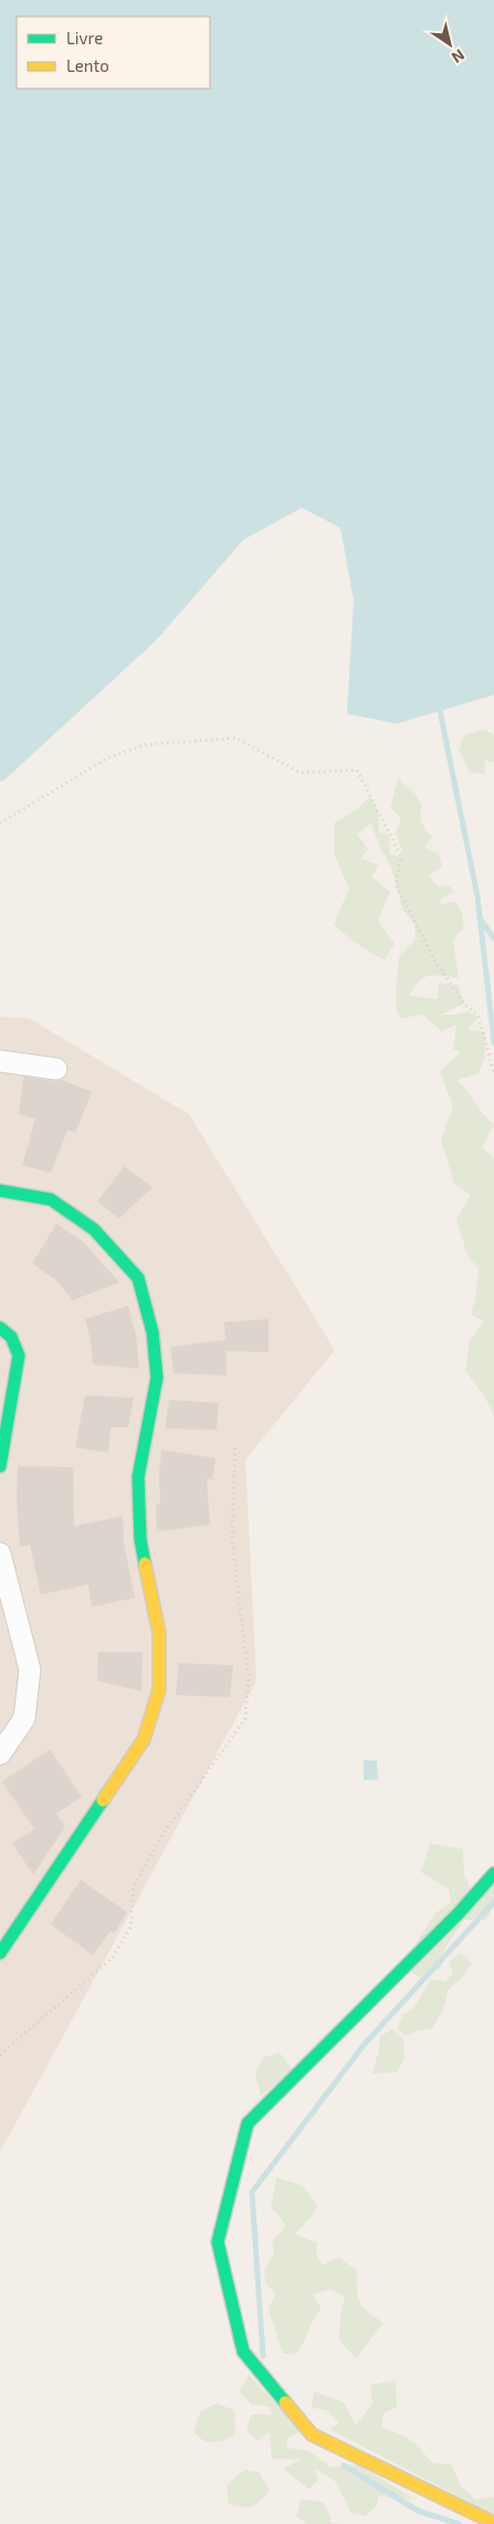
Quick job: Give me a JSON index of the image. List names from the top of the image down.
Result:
{
  "legend": ["Livre", "Lento"],
  "north": "bottom right"
}
